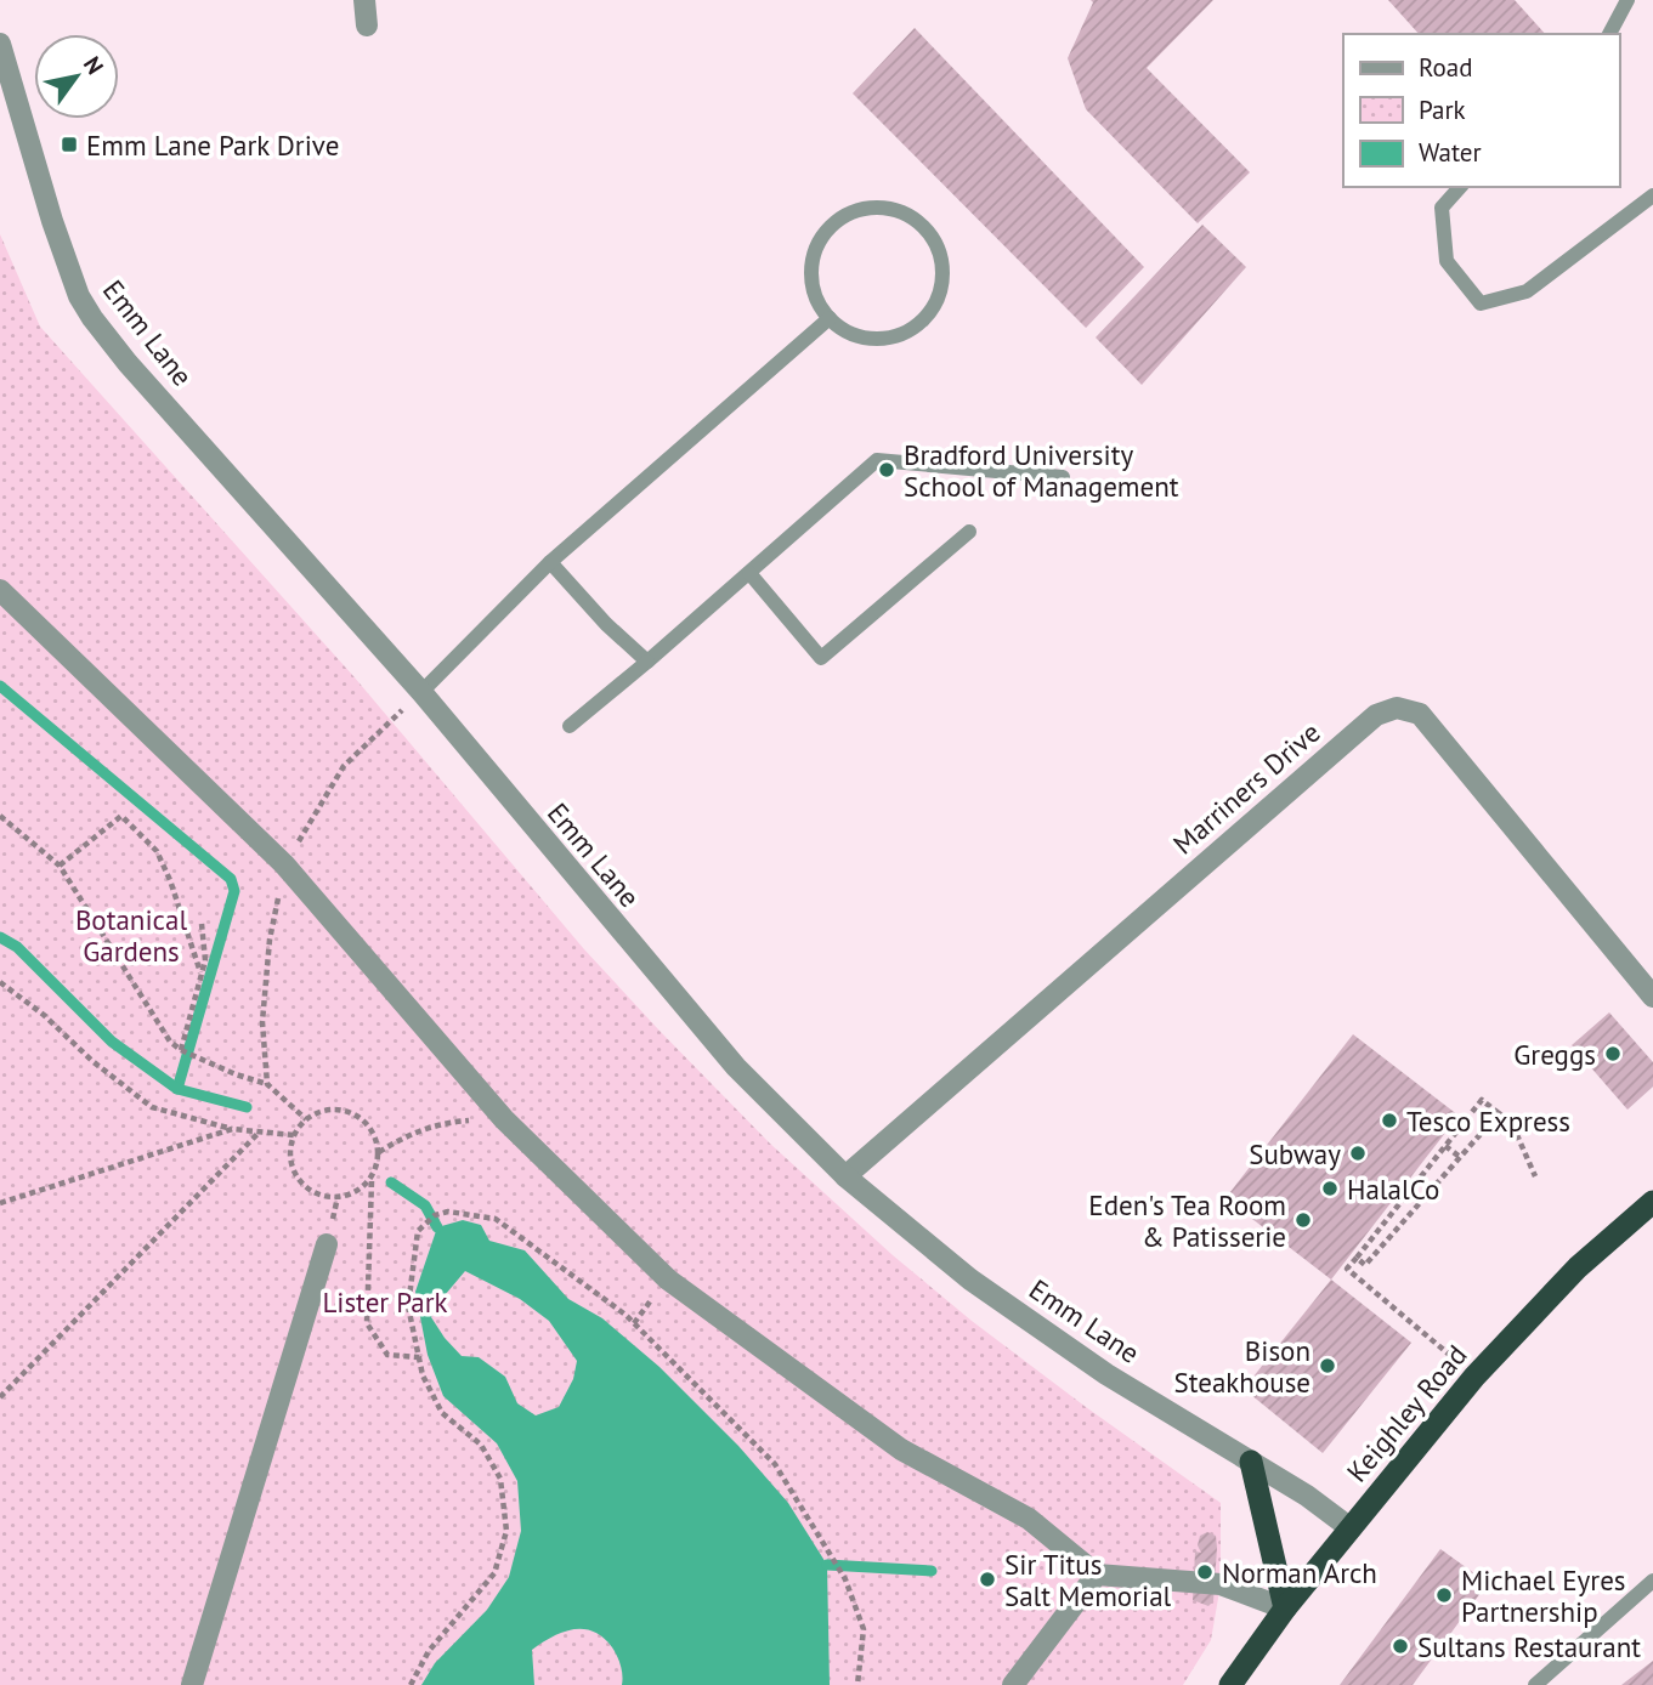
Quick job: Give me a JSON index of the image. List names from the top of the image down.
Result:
{
  "streets": {
    "highway": ["Keighley Road"],
    "street": ["Emm Lane", "Marriners Drive"]
  },
  "crossings": [
    ["Emm Lane", "Marriners Drive"],
    ["Emm Lane", "Keighley Road"]
  ],
  "parks": ["Botanical Gardens", "Lister Park"],
  "places": {
    "transit": ["Emm Lane Park Drive"],
    "other": [
      "Bradford University School of Management",
      "Greggs",
      "Tesco Express",
      "Subway",
      "HalalCo",
      "Eden's Tea Room & Patisserie",
      "Bison Steakhouse",
      "Norman Arch",
      "Sir Titus Salt Memorial",
      "Michael Eyres Partnership",
      "Sultans Restaurant"
    ]
  },
  "legend": ["Road", "Park", "Water"],
  "north": "top right"
}
